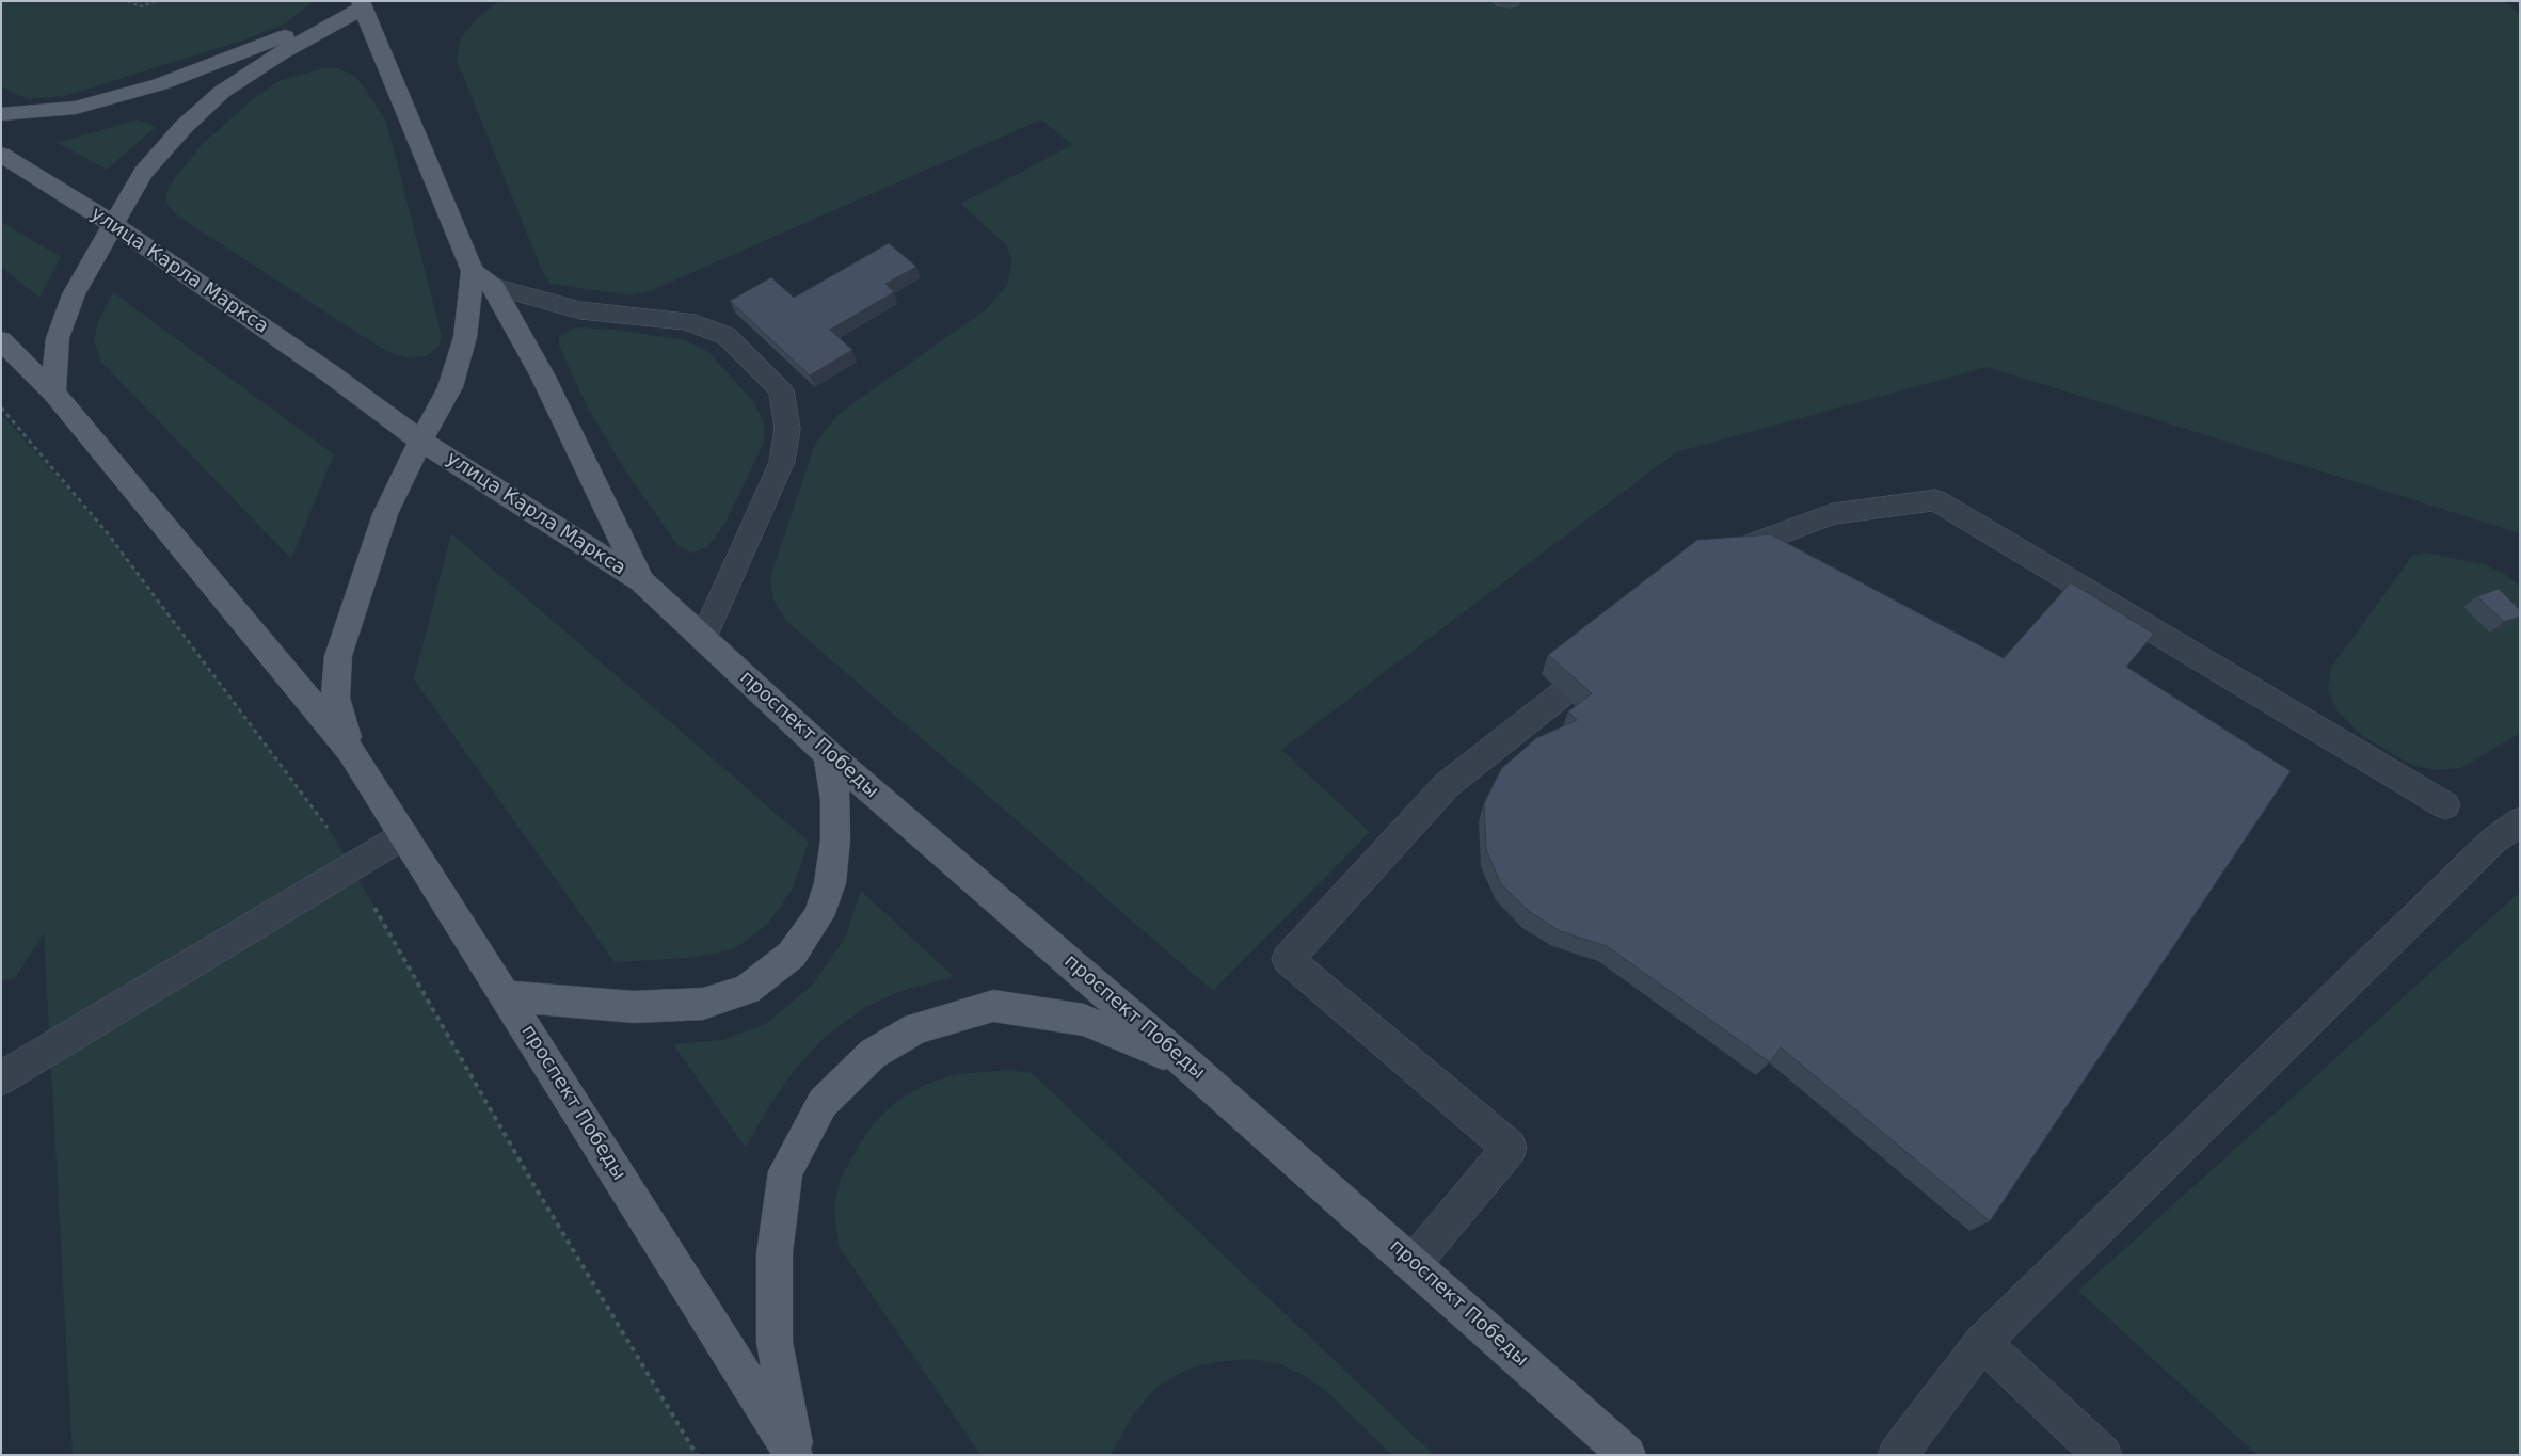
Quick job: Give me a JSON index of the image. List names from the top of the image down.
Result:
{
  "streets": {
    "main road": ["улица Карла Маркса", "проспект Победы"]
  },
  "crossings": [
    ["улица Карла Маркса", "проспект Победы"]
  ]
}
